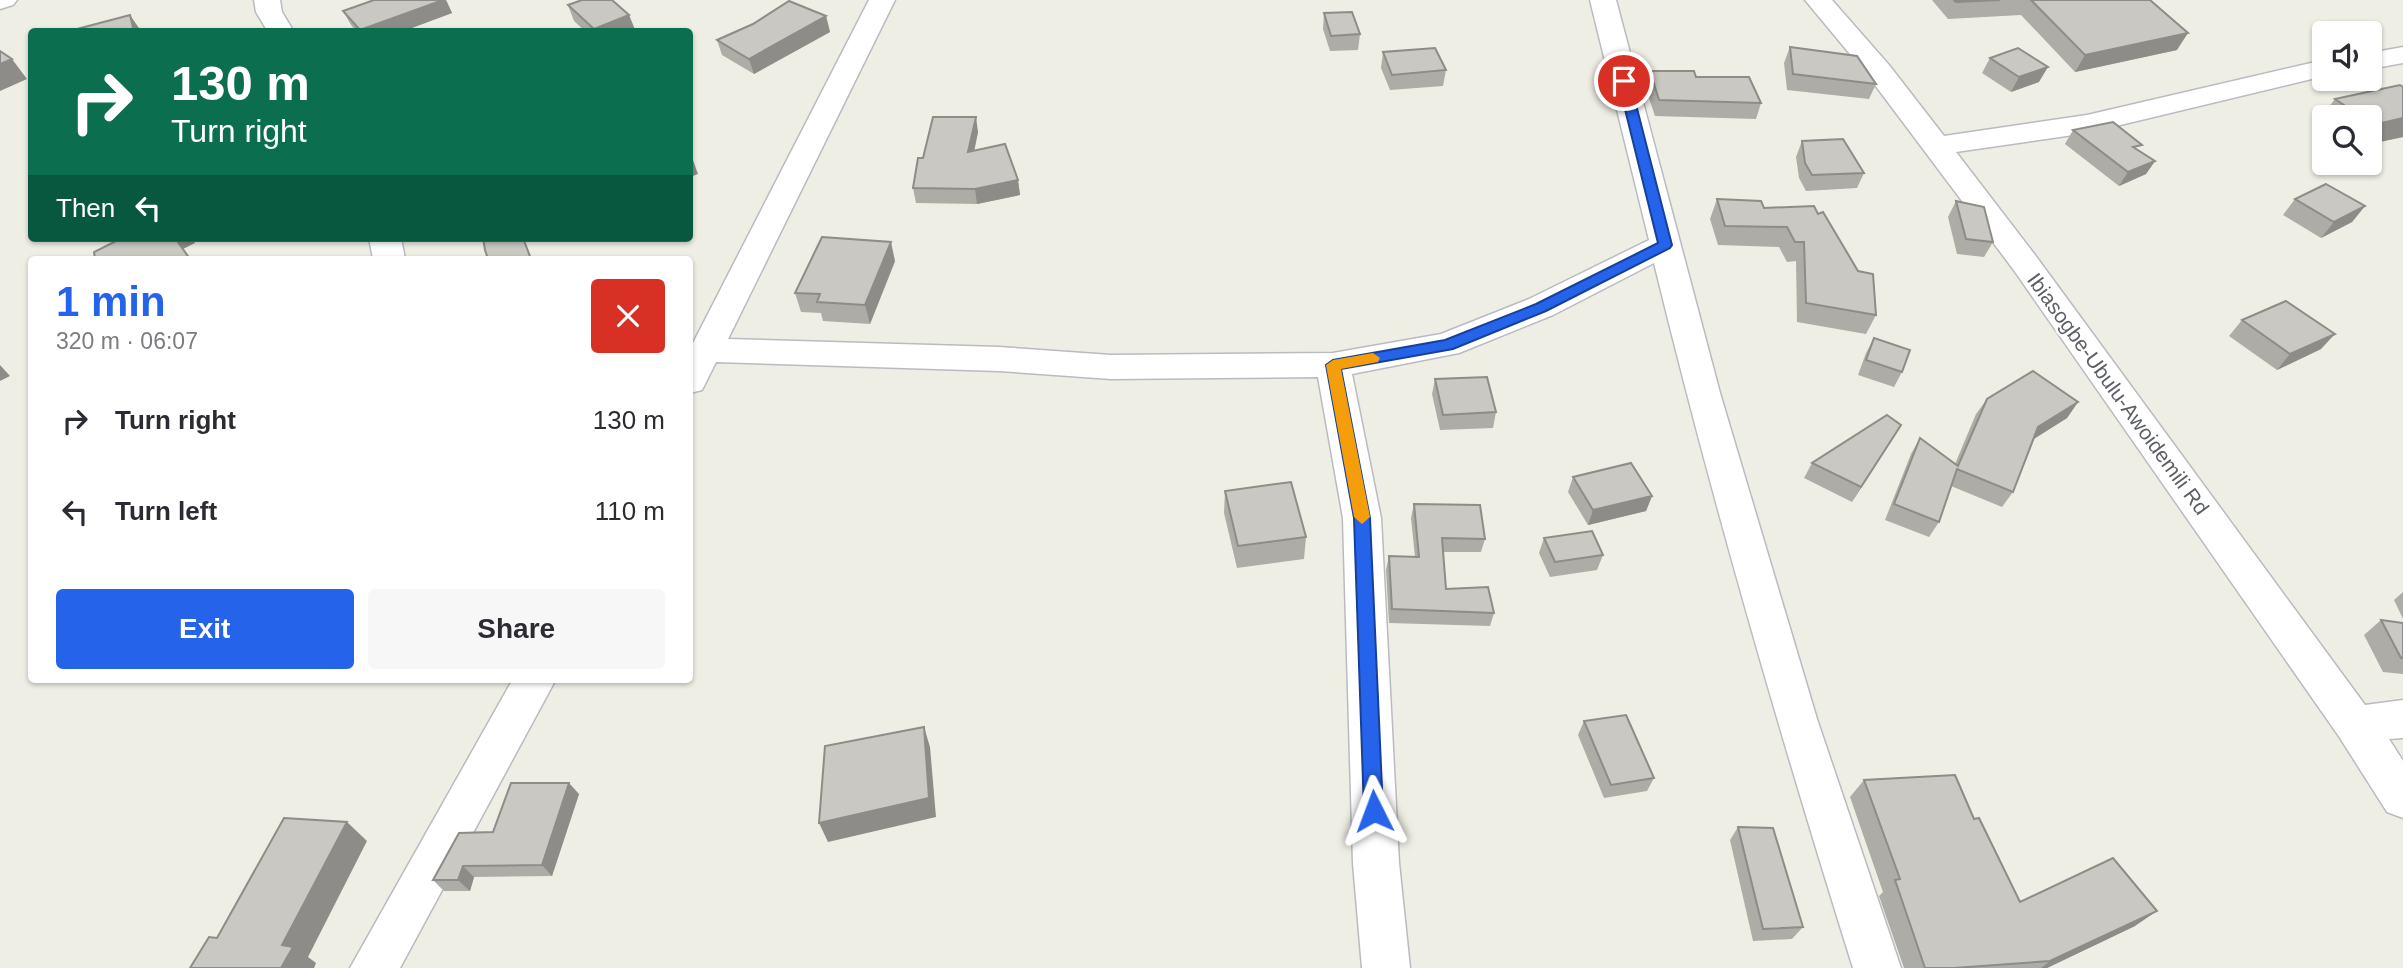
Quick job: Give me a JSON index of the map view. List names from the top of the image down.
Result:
{
  "streets": {
    "street": ["Ibiasogbe-Ubulu-Awoidemili Rd"]
  },
  "page": {
    "turn": ["130 m", "Turn right"],
    "then": "Then",
    "heading": ["1 min", "320 m · 06:07"],
    "list": [
      {
        "name": "Turn right",
        "value": "130 m"
      },
      {
        "name": "Turn left",
        "value": "110 m"
      }
    ],
    "buttons": ["Exit", "Share"]
  }
}
